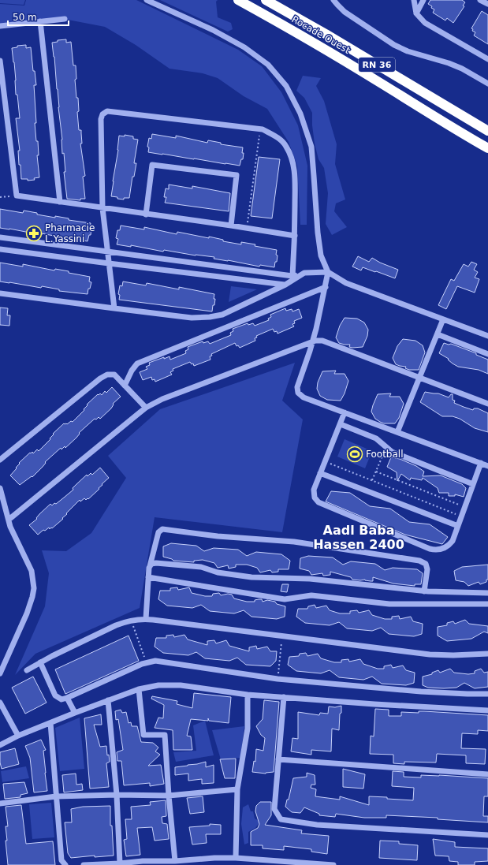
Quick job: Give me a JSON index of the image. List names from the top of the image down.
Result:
{
  "streets": {
    "highway": ["Rocade Ouest", "RN 36"]
  },
  "districts": ["Aadl Baba Hassen 2400"],
  "places": {
    "pharmacy": ["Pharmacie L.Yassini"],
    "sports": ["Football"]
  },
  "scale_bar": "50 m"
}
